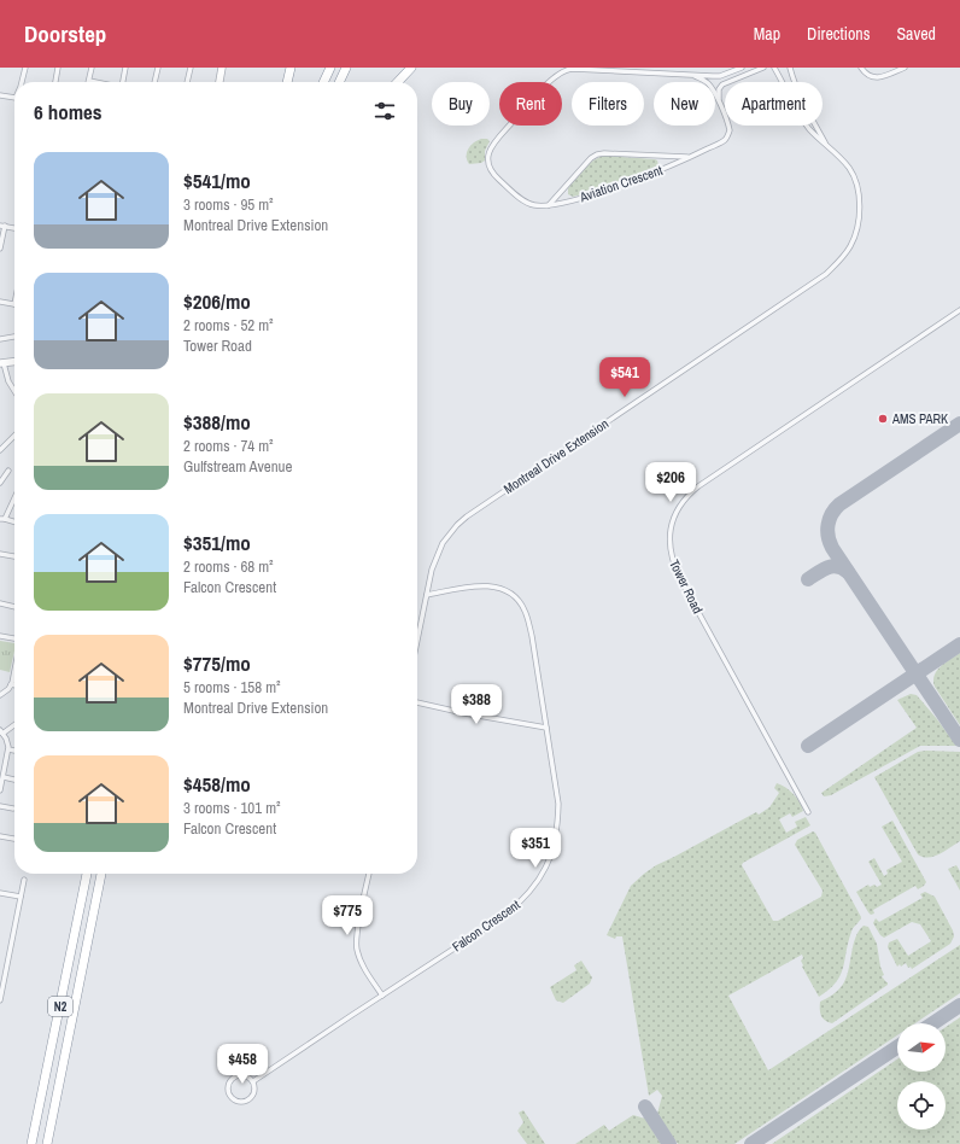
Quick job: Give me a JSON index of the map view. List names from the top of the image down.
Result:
{
  "streets": {
    "highway": ["N2"],
    "street": [
      "Aviation Crescent",
      "Montreal Drive Extension",
      "Tower Road",
      "Falcon Crescent"
    ]
  },
  "crossings": [
    ["Montreal Drive Extension", "Falcon Crescent"]
  ],
  "places": ["AMS PARK"],
  "north": "right",
  "page": {
    "header": "Doorstep",
    "nav": ["Map", "Directions", "Saved"],
    "chip": [
      "Buy",
      "Rent",
      "Filters",
      "New",
      "Apartment"
    ],
    "heading": "6 homes",
    "list": [
      {
        "name": "$541/mo",
        "note": "3 rooms · 95 m² · Montreal Drive Extension"
      },
      {
        "name": "$206/mo",
        "note": "2 rooms · 52 m² · Tower Road"
      },
      {
        "name": "$388/mo",
        "note": "2 rooms · 74 m² · Gulfstream Avenue"
      },
      {
        "name": "$351/mo",
        "note": "2 rooms · 68 m² · Falcon Crescent"
      },
      {
        "name": "$775/mo",
        "note": "5 rooms · 158 m² · Montreal Drive Extension"
      },
      {
        "name": "$458/mo",
        "note": "3 rooms · 101 m² · Falcon Crescent"
      }
    ],
    "price": [
      "$541",
      "$206",
      "$388",
      "$351",
      "$775",
      "$458"
    ]
  }
}
